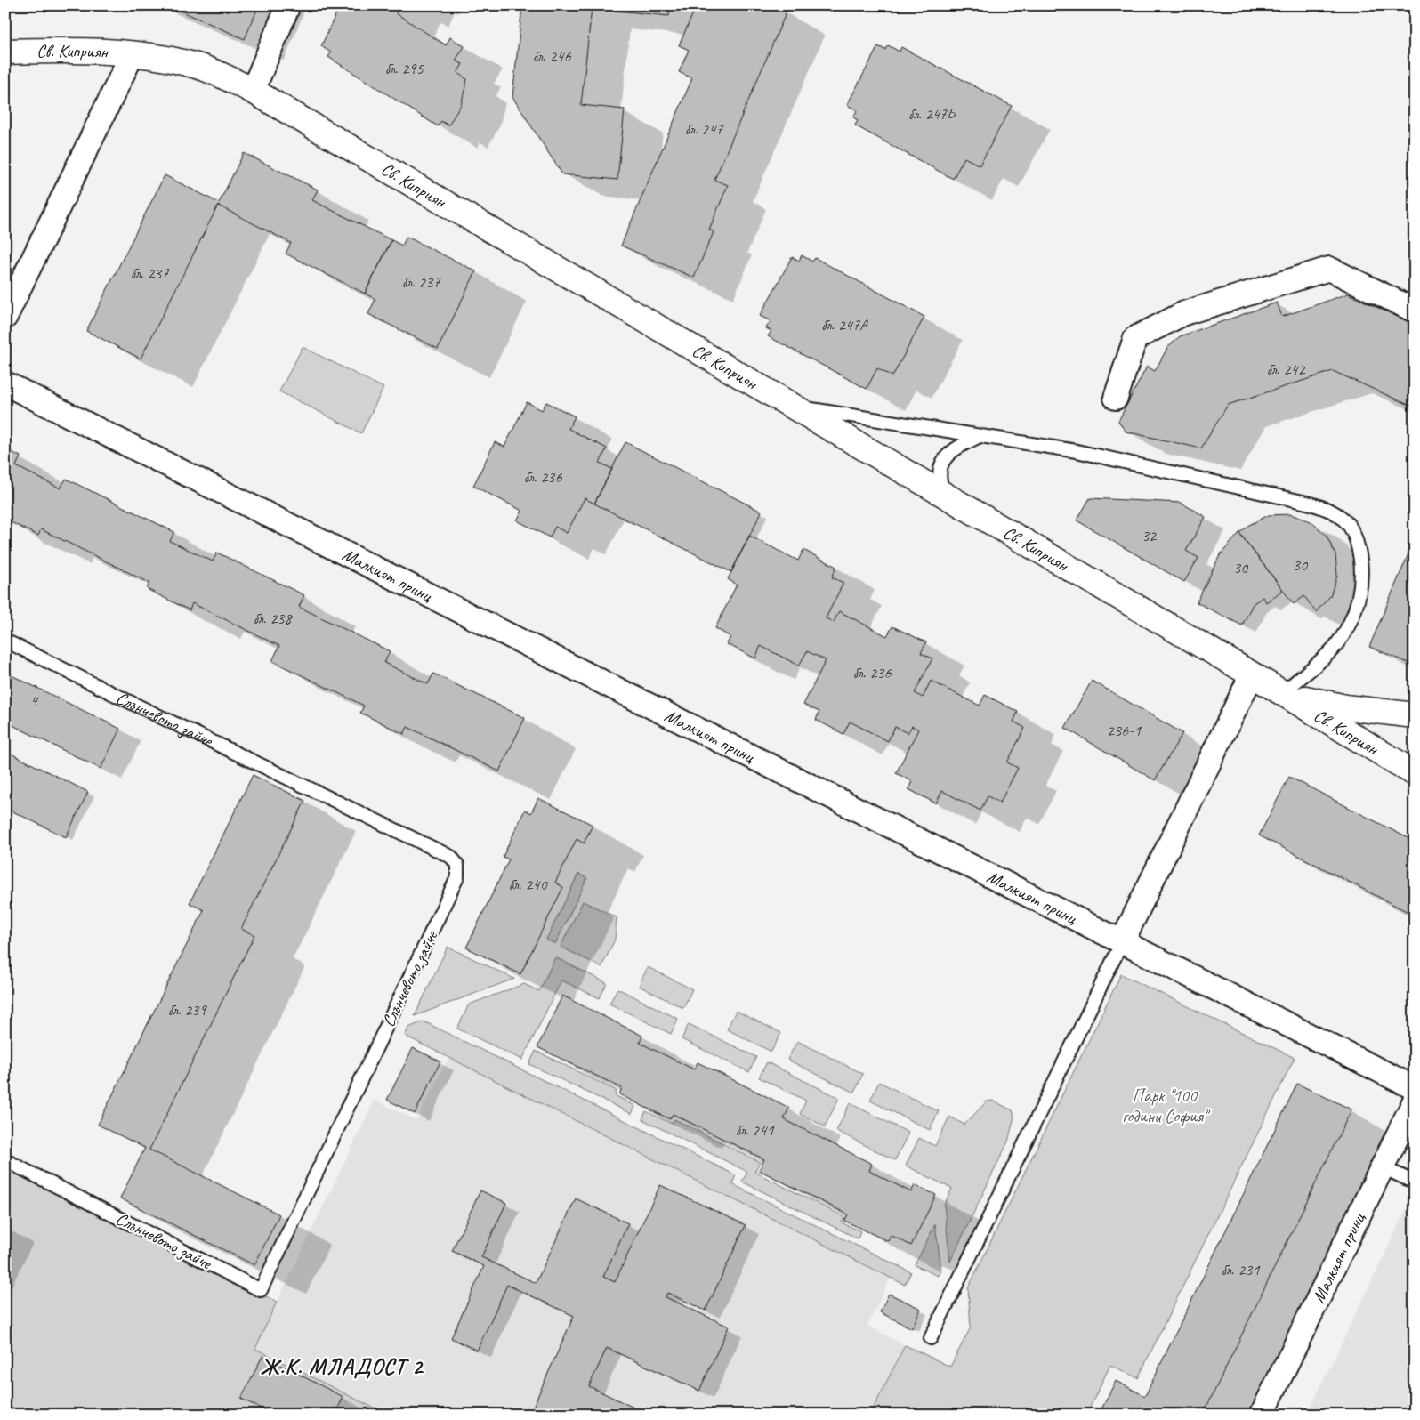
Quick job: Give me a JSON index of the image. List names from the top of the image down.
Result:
{
  "streets": {
    "street": ["Св. Киприян", "Малкият принц"],
    "lane": ["Слънчевото зайче"]
  },
  "districts": ["Ж.К. МЛАДОСТ 2"],
  "parks": ["Парк \"100 години София\""],
  "house_numbers": [
    "бл. 246",
    "бл. 295",
    "бл. 247Б",
    "бл. 247",
    "бл. 237",
    "бл. 237",
    "бл. 247А",
    "бл. 242",
    "бл. 236",
    "32",
    "30",
    "30",
    "бл. 238",
    "бл. 236",
    "4",
    "236-1",
    "бл. 240",
    "бл. 239",
    "бл. 241",
    "бл. 231"
  ]
}
